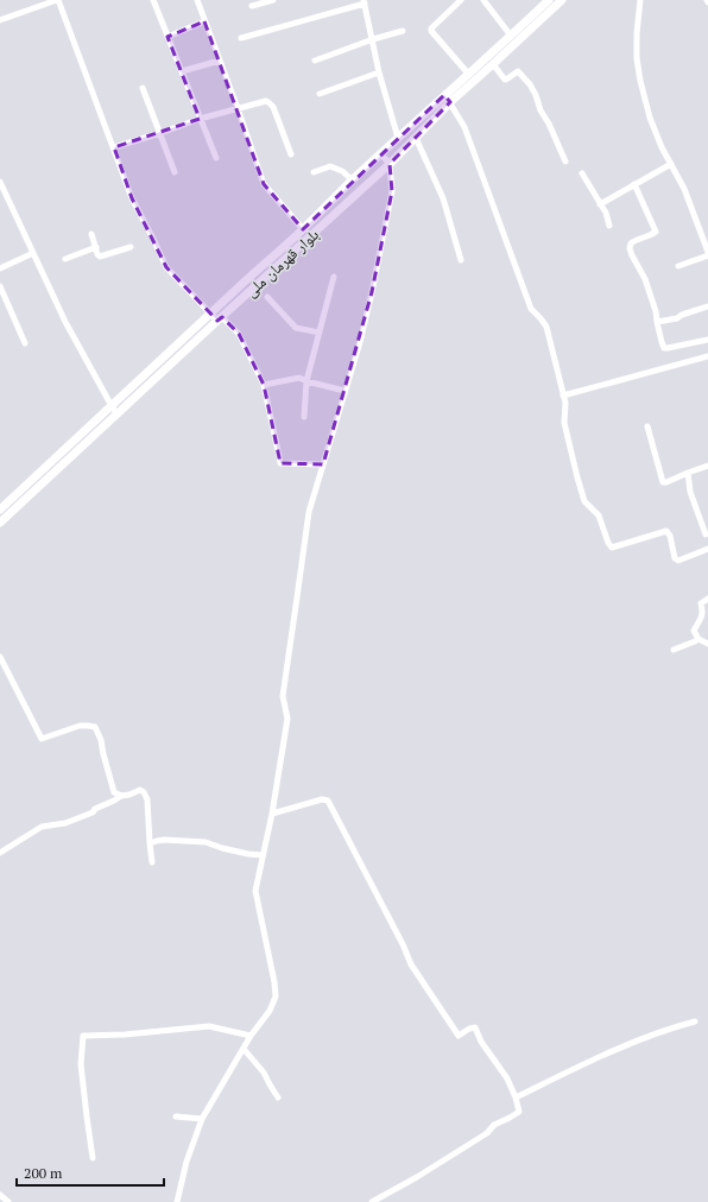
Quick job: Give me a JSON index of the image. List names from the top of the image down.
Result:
{
  "streets": {
    "highway": ["بلوار قهرمان ملی"]
  },
  "scale_bar": "200 m"
}
